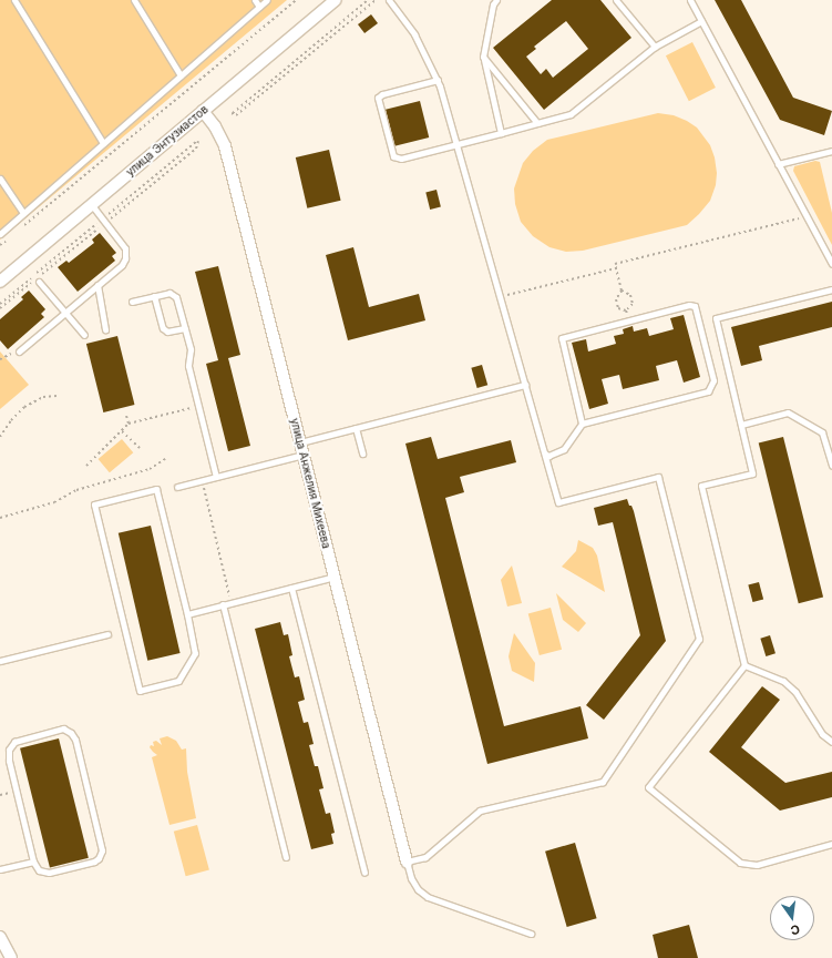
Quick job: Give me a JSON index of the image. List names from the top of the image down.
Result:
{
  "streets": {
    "street": ["улица Энтузиастов", "улица Анжелия Михеева"]
  },
  "crossings": [
    ["улица Энтузиастов", "улица Анжелия Михеева"]
  ],
  "north": "bottom"
}
